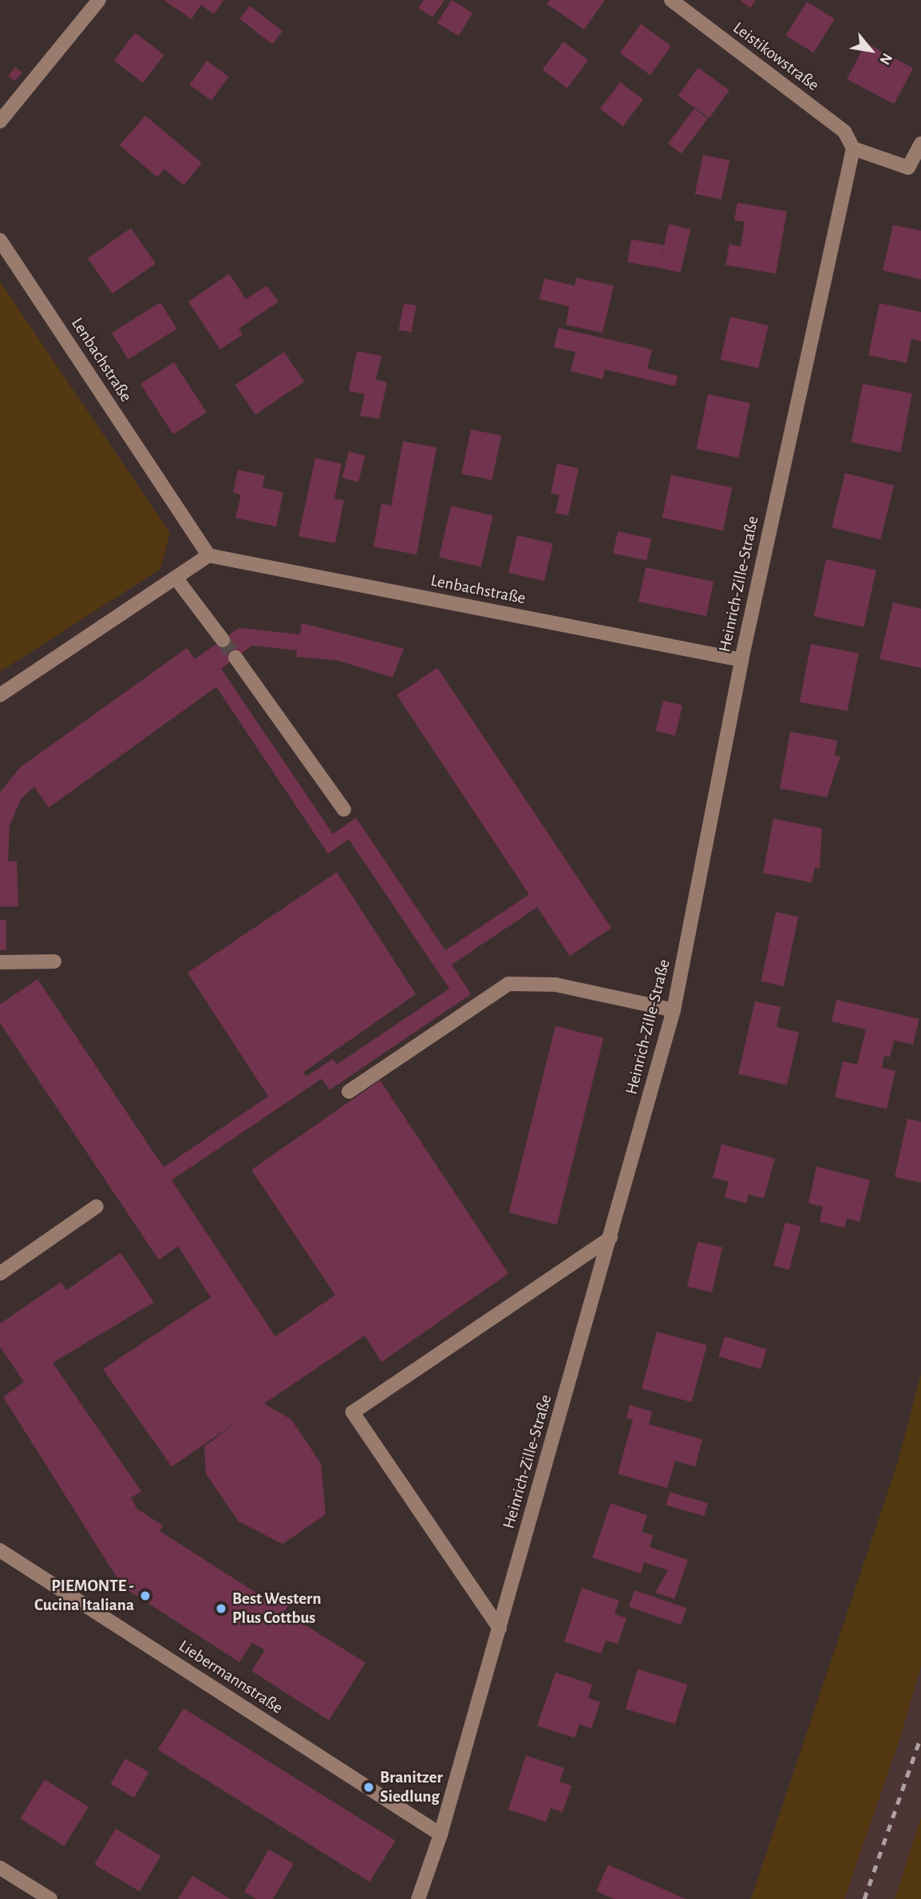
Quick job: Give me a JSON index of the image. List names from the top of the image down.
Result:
{
  "streets": {
    "street": [
      "Leistikowstraße",
      "Lenbachstraße",
      "Heinrich-Zille-Straße",
      "Liebermannstraße"
    ]
  },
  "crossings": [
    ["Leistikowstraße", "Heinrich-Zille-Straße"],
    ["Lenbachstraße", "Heinrich-Zille-Straße"],
    ["Heinrich-Zille-Straße", "Liebermannstraße"]
  ],
  "places": ["PIEMONTE - Cucina Italiana", "Best Western Plus Cottbus", "Branitzer Siedlung"],
  "north": "bottom right"
}
